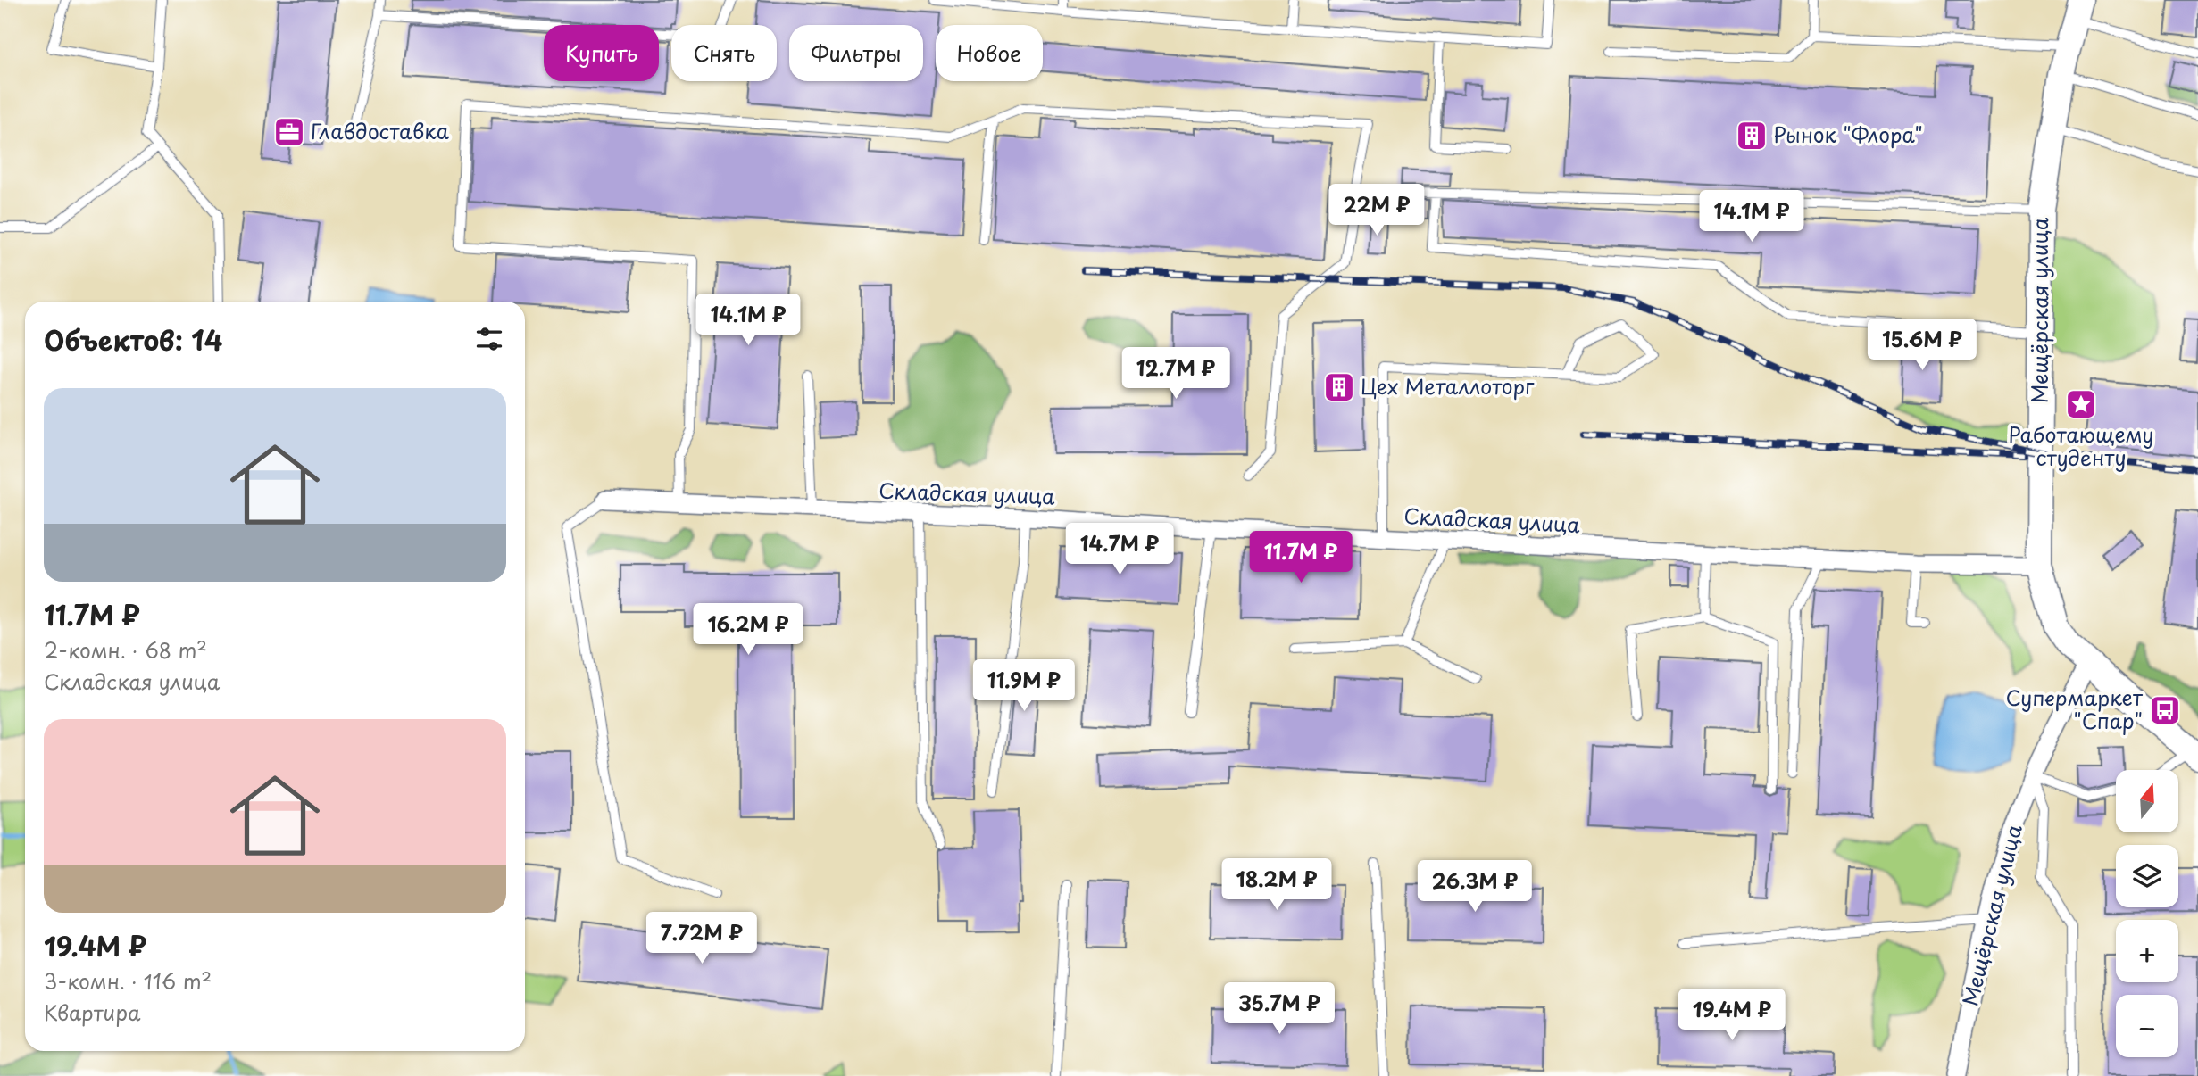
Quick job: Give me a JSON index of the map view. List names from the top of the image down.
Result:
{
  "streets": {
    "main road": ["Мещёрская улица"],
    "street": ["Складская улица"]
  },
  "crossings": [
    ["Мещёрская улица", "Складская улица"]
  ],
  "places": {
    "office": ["Главдоставка"],
    "building": ["Рынок \"Флора\"", "Цех Металлоторг"],
    "place": ["Работающему студенту"],
    "bus stop": ["Супермаркет \"Спар\""]
  },
  "north": "top",
  "page": {
    "chip": [
      "Купить",
      "Снять",
      "Фильтры",
      "Новое"
    ],
    "price": [
      "22M ₽",
      "14.1M ₽",
      "14.1M ₽",
      "15.6M ₽",
      "12.7M ₽",
      "14.7M ₽",
      "11.7M ₽",
      "16.2M ₽",
      "11.9M ₽",
      "18.2M ₽",
      "26.3M ₽",
      "7.72M ₽",
      "35.7M ₽",
      "19.4M ₽"
    ],
    "heading": "Объектов: 14",
    "list": [
      {
        "name": "11.7M ₽",
        "note": "2-комн. · 68 m² · Складская улица"
      },
      {
        "name": "19.4M ₽",
        "note": "3-комн. · 116 m² · Квартира"
      }
    ],
    "map_buttons": ["+", "−"]
  }
}
